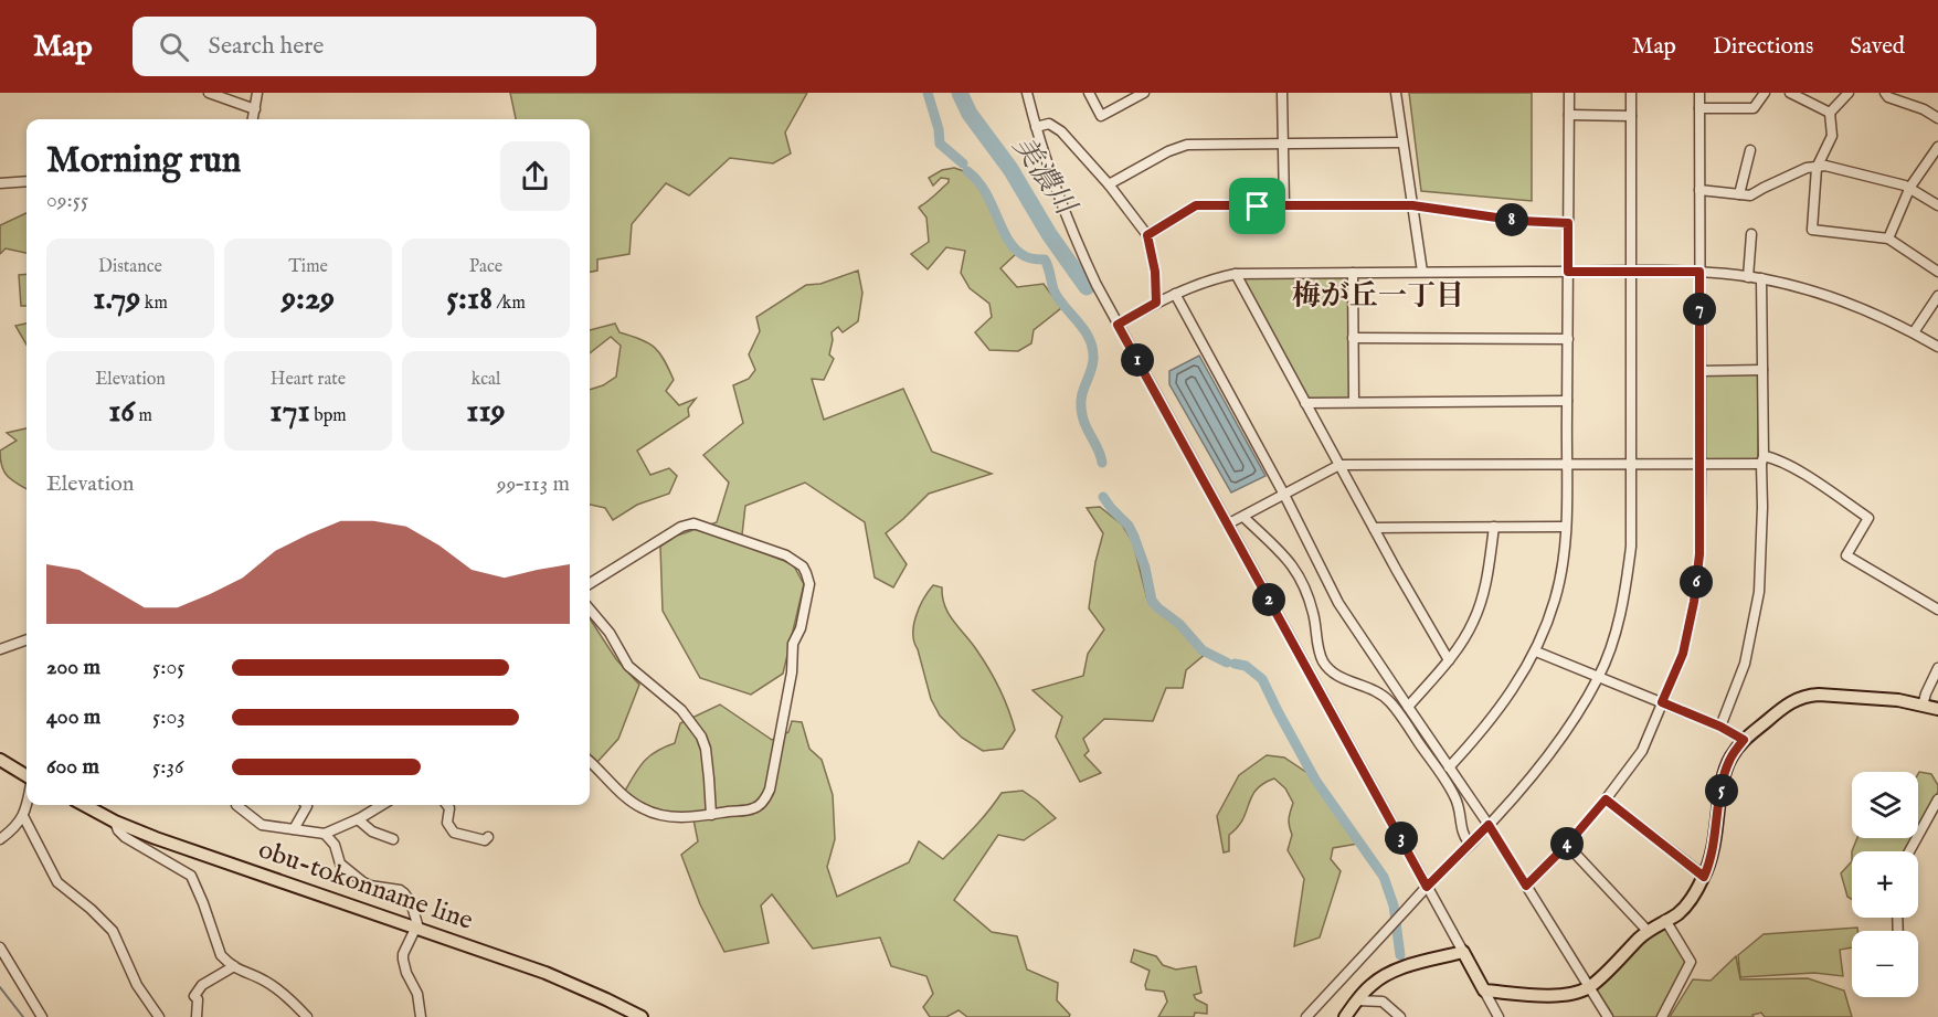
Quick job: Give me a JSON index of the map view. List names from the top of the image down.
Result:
{
  "streets": {
    "main road": ["obu-tokonname line"]
  },
  "districts": ["梅が丘一丁目"],
  "water": ["美濃川"],
  "page": {
    "header": "Map",
    "search": "Search here",
    "nav": ["Map", "Directions", "Saved"],
    "heading": ["Morning run", "09:55"],
    "pins": [
      "8",
      "7",
      "1",
      "6",
      "2",
      "5",
      "3",
      "4"
    ],
    "stats": [
      ["Distance", "1.79 km"],
      ["Time", "9:29"],
      ["Pace", "5:18 /km"],
      ["Elevation", "16 m"],
      ["Heart rate", "171 bpm"],
      ["kcal", "119"]
    ],
    "chart": ["Elevation", "99–113 m"],
    "list": [
      {
        "name": "200 m",
        "note": "5:05"
      },
      {
        "name": "400 m",
        "note": "5:03"
      },
      {
        "name": "600 m",
        "note": "5:36"
      }
    ],
    "map_buttons": ["+", "−"]
  }
}
